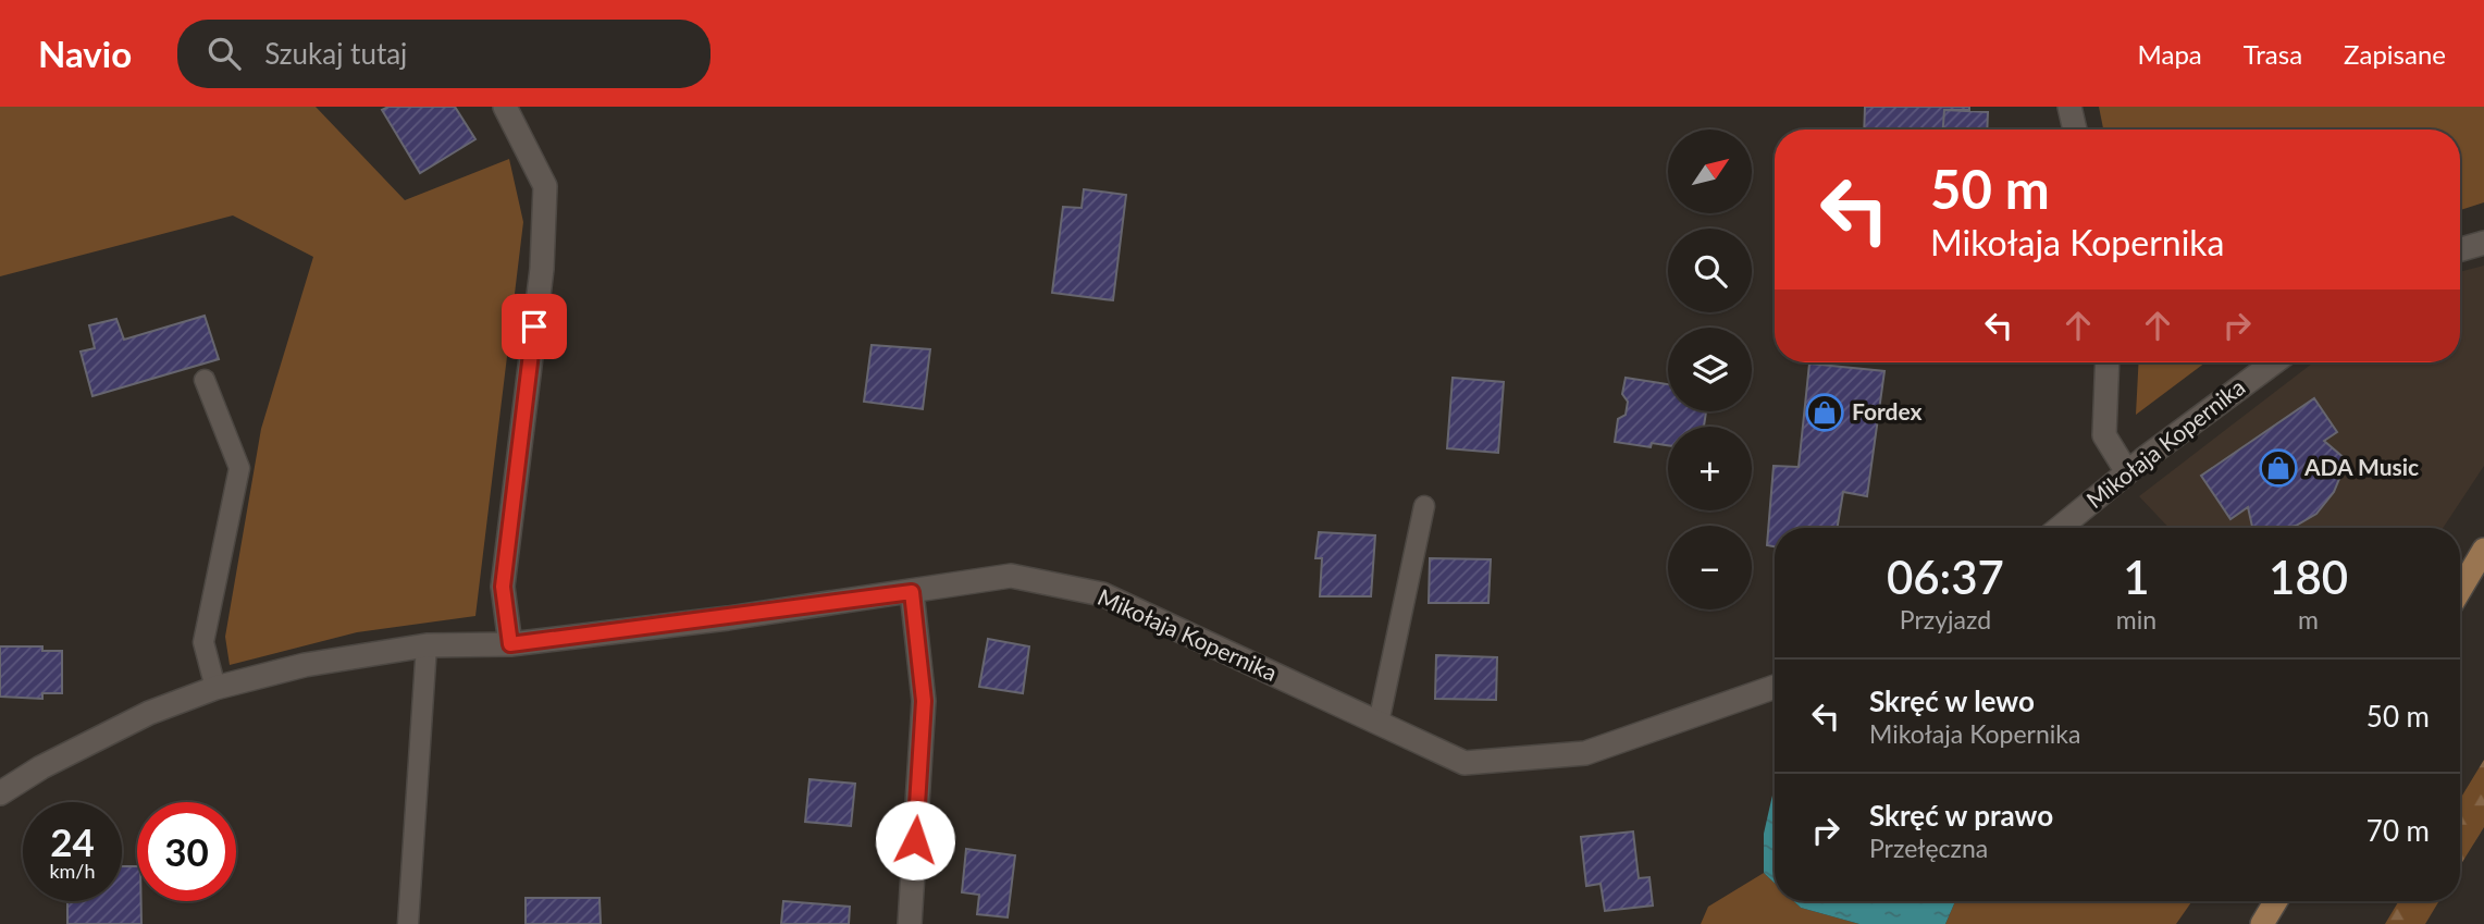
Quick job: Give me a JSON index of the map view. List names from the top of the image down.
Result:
{
  "streets": {
    "street": ["Mikołaja Kopernika"]
  },
  "places": {
    "shop": ["Fordex", "ADA Music"]
  },
  "north": "top right",
  "page": {
    "header": "Navio",
    "search": "Szukaj tutaj",
    "nav": ["Mapa", "Trasa", "Zapisane"],
    "map_buttons": ["+", "−"],
    "turn": ["50 m", "Mikołaja Kopernika"],
    "eta": [
      "06:37",
      "Przyjazd",
      "1",
      "min",
      "180",
      "m"
    ],
    "list": [
      {
        "name": "Skręć w lewo",
        "note": "Mikołaja Kopernika",
        "value": "50 m"
      },
      {
        "name": "Skręć w prawo",
        "note": "Przełęczna",
        "value": "70 m"
      }
    ],
    "speed": "24 km/h",
    "limit": "30"
  }
}
